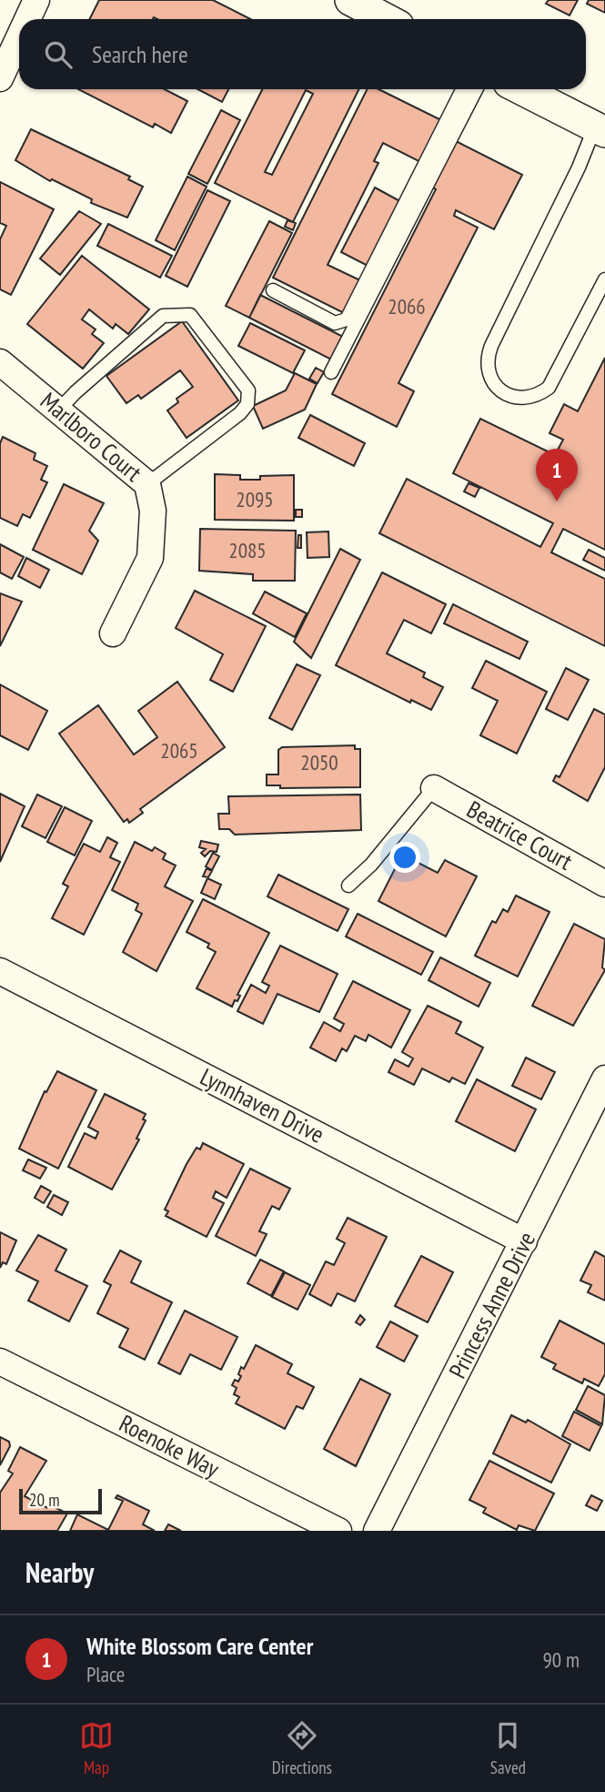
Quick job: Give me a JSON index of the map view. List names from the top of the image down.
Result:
{
  "streets": {
    "street": [
      "Marlboro Court",
      "Beatrice Court",
      "Lynnhaven Drive",
      "Princess Anne Drive",
      "Roenoke Way"
    ]
  },
  "crossings": [
    ["Lynnhaven Drive", "Princess Anne Drive"]
  ],
  "house_numbers": [
    "2066",
    "2095",
    "2085",
    "2065",
    "2050"
  ],
  "scale_bar": "20 m",
  "page": {
    "search": "Search here",
    "pins": "1",
    "scale": "20 m",
    "heading": "Nearby",
    "list": [
      {
        "mark": "1",
        "name": "White Blossom Care Center",
        "note": "Place",
        "value": "90 m"
      }
    ],
    "nav": ["Map", "Directions", "Saved"]
  }
}
